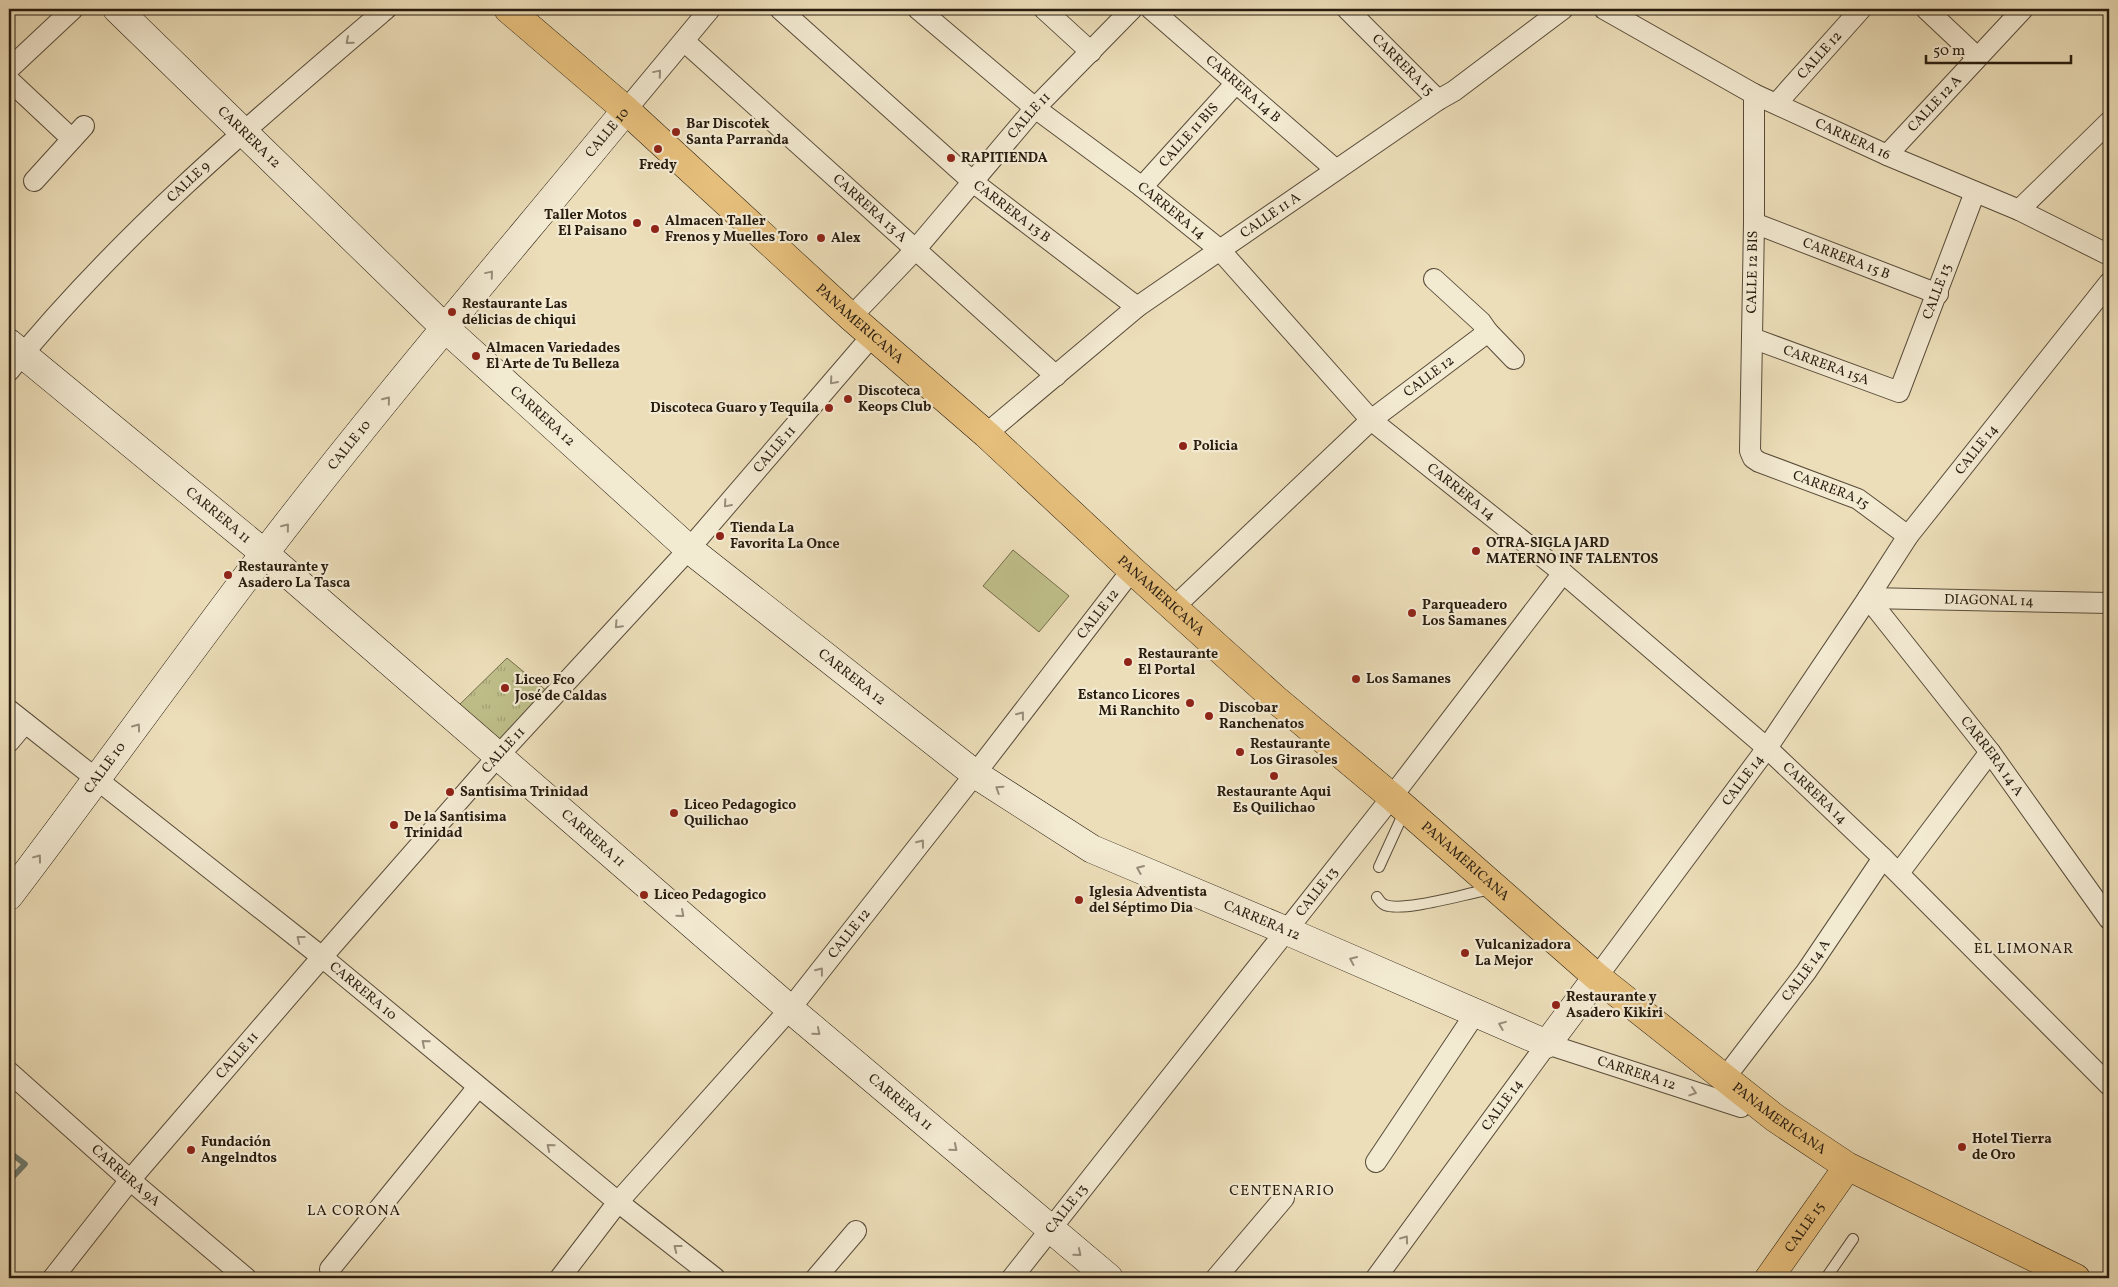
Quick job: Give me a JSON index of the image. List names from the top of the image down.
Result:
{
  "streets": {
    "main road": ["PANAMERICANA", "CALLE 15"],
    "street": [
      "CALLE 12",
      "CARRERA 15",
      "CARRERA 14 B",
      "CALLE 12 A",
      "CALLE 11",
      "CALLE 10",
      "CALLE 11 BIS",
      "CARRERA 12",
      "CARRERA 16",
      "CALLE 9",
      "CARRERA 13 A",
      "CARRERA 13 B",
      "CARRERA 14",
      "CALLE 11 A",
      "CARRERA 15 B",
      "CALLE 12 BIS",
      "CALLE 13",
      "CARRERA 15A",
      "CALLE 14",
      "CARRERA 11",
      "DIAGONAL 14",
      "CARRERA 14 A",
      "CALLE 14 A",
      "CARRERA 10",
      "CARRERA 9A"
    ]
  },
  "crossings": [
    ["CALLE 12", "CARRERA 12"],
    ["CALLE 12", "CARRERA 16"],
    ["CALLE 12", "CARRERA 14"],
    ["CALLE 12", "PANAMERICANA"],
    ["CALLE 12", "CARRERA 11"],
    ["CALLE 12", "CARRERA 10"],
    ["CARRERA 15", "CALLE 11 A"],
    ["CARRERA 15", "CALLE 12 BIS"],
    ["CARRERA 15", "CALLE 14"],
    ["CARRERA 14 B", "CALLE 11 BIS"],
    ["CARRERA 14 B", "CALLE 11 A"],
    ["CALLE 12 A", "CARRERA 16"],
    ["CALLE 11", "CARRERA 12"],
    ["CALLE 11", "CARRERA 13 A"],
    ["CALLE 11", "CARRERA 13 B"],
    ["CALLE 11", "CARRERA 14"],
    ["CALLE 11", "PANAMERICANA"],
    ["CALLE 11", "CARRERA 11"],
    ["CALLE 11", "CARRERA 10"],
    ["CALLE 11", "CARRERA 9A"],
    ["CALLE 10", "CARRERA 12"],
    ["CALLE 10", "CARRERA 13 A"],
    ["CALLE 10", "PANAMERICANA"],
    ["CALLE 10", "CARRERA 11"],
    ["CALLE 10", "CARRERA 10"],
    ["CALLE 11 BIS", "CARRERA 14"],
    ["CARRERA 12", "CALLE 9"],
    ["CARRERA 12", "CALLE 13"],
    ["CARRERA 12", "PANAMERICANA"],
    ["CARRERA 12", "CALLE 14"],
    ["CARRERA 16", "CALLE 12 BIS"],
    ["CARRERA 16", "CALLE 13"],
    ["CALLE 9", "CARRERA 11"],
    ["CARRERA 13 A", "CALLE 11 A"],
    ["CARRERA 13 B", "CALLE 11 A"],
    ["CARRERA 14", "CALLE 11 A"],
    ["CARRERA 14", "CALLE 13"],
    ["CARRERA 14", "CALLE 14"],
    ["CARRERA 14", "CALLE 14 A"],
    ["CALLE 11 A", "PANAMERICANA"],
    ["CARRERA 15 B", "CALLE 12 BIS"],
    ["CARRERA 15 B", "CALLE 13"],
    ["CALLE 12 BIS", "CARRERA 15A"],
    ["CALLE 13", "PANAMERICANA"],
    ["CALLE 13", "CARRERA 15A"],
    ["CALLE 13", "CARRERA 11"],
    ["PANAMERICANA", "CALLE 14"],
    ["PANAMERICANA", "CALLE 14 A"],
    ["PANAMERICANA", "CALLE 15"],
    ["CALLE 14", "DIAGONAL 14"],
    ["CALLE 14", "CARRERA 14 A"],
    ["DIAGONAL 14", "CARRERA 14 A"]
  ],
  "one_way": [
    "CALLE 12",
    "CALLE 10",
    "CALLE 9",
    "CARRERA 11",
    "CARRERA 10"
  ],
  "districts": ["EL LIMONAR", "CENTENARIO", "LA CORONA"],
  "places": [
    "Bar Discotek Santa Parranda",
    "Fredy",
    "RAPITIENDA",
    "Taller Motos El Paisano",
    "Almacen Taller Frenos y Muelles Toro",
    "Alex",
    "Restaurante Las delicias de chiqui",
    "Almacen Variedades El Arte de Tu Belleza",
    "Discoteca Keops Club",
    "Discoteca Guaro y Tequila",
    "Policia",
    "Tienda La Favorita La Once",
    "OTRA-SIGLA JARD MATERNO INF TALENTOS",
    "Restaurante y Asadero La Tasca",
    "Parqueadero Los Samanes",
    "Restaurante El Portal",
    "Los Samanes",
    "Liceo Fco José de Caldas",
    "Estanco Licores Mi Ranchito",
    "Discobar Ranchenatos",
    "Restaurante Los Girasoles",
    "Restaurante Aqui Es Quilichao",
    "Santisima Trinidad",
    "Liceo Pedagogico Quilichao",
    "De la Santisima Trinidad",
    "Liceo Pedagogico",
    "Iglesia Adventista del Séptimo Dia",
    "Vulcanizadora La Mejor",
    "Restaurante y Asadero Kikiri",
    "Hotel Tierra de Oro",
    "Fundación Angelndtos"
  ],
  "scale_bar": "50 m"
}
